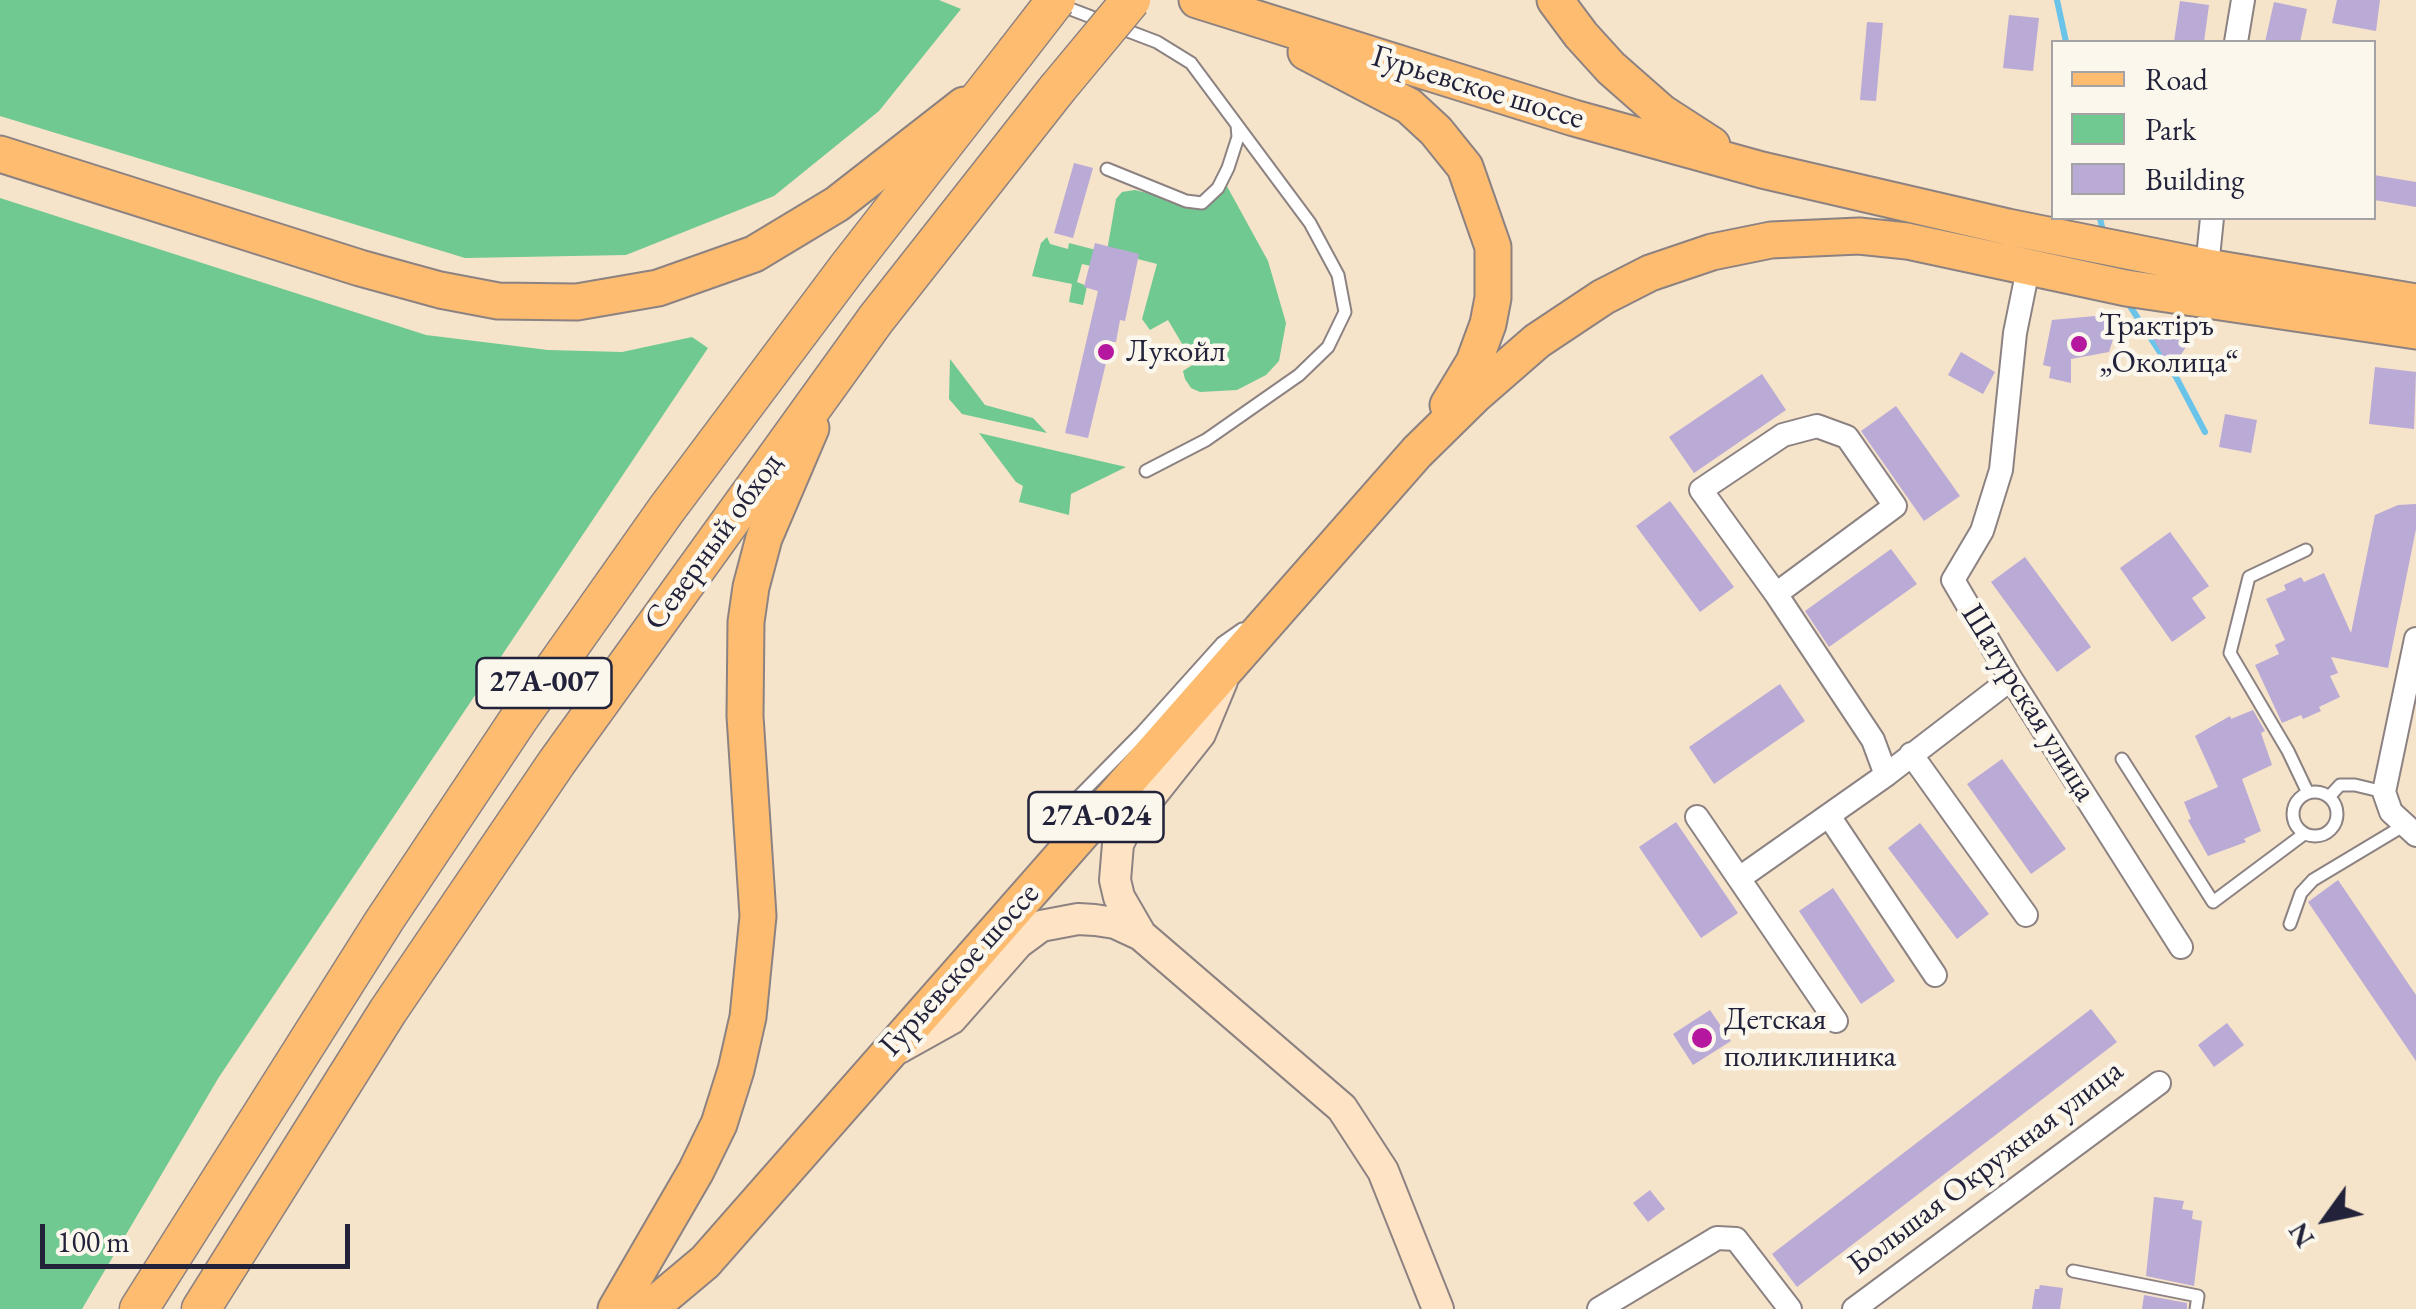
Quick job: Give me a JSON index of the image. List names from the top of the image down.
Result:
{
  "streets": {
    "highway": ["Северный обход", "27А-007"],
    "main road": ["Гурьевское шоссе", "27А-024"],
    "street": ["Шатурская улица", "Большая Окружная улица"]
  },
  "places": ["Трактiръ „Околица“", "Лукойл", "Детская поликлиника"],
  "legend": ["Road", "Park", "Building"],
  "scale_bar": "100 m",
  "north": "bottom left"
}
